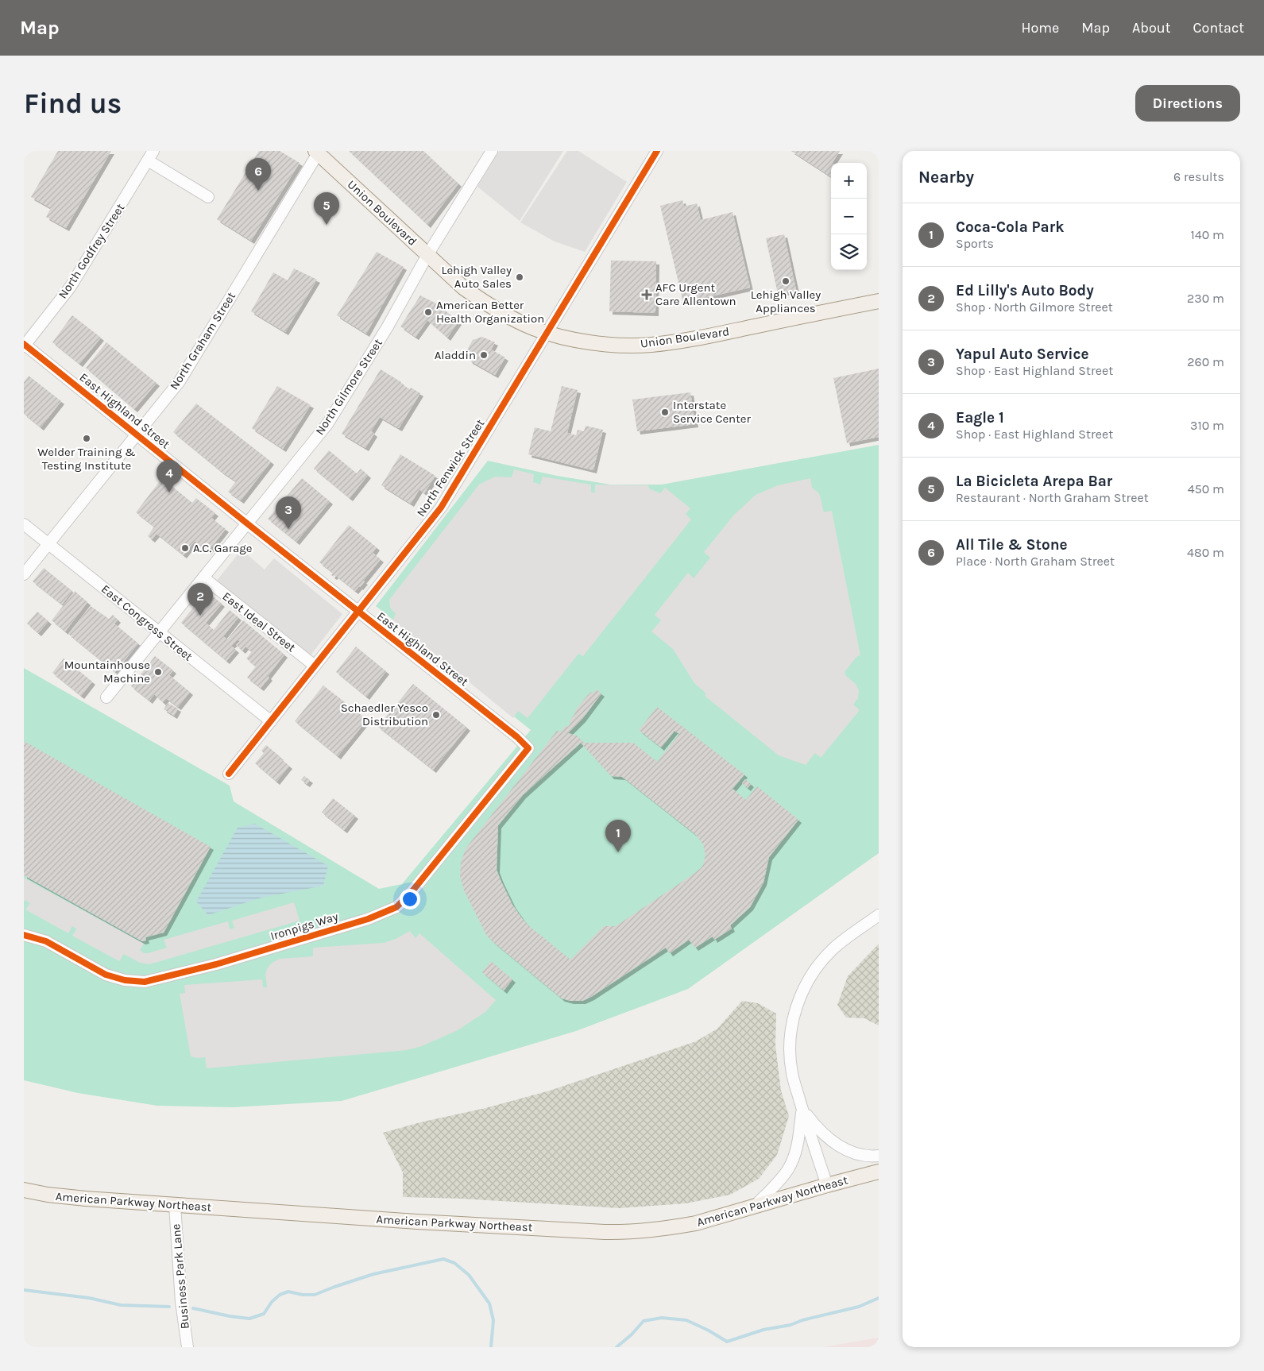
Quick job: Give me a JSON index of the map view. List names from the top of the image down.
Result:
{
  "streets": {
    "main road": ["Union Boulevard", "American Parkway Northeast"],
    "street": [
      "North Godfrey Street",
      "North Graham Street",
      "North Gilmore Street",
      "East Highland Street",
      "North Fenwick Street",
      "East Ideal Street",
      "East Congress Street",
      "Ironpigs Way",
      "Business Park Lane"
    ]
  },
  "crossings": [
    ["Union Boulevard", "North Graham Street"],
    ["Union Boulevard", "North Gilmore Street"],
    ["Union Boulevard", "North Fenwick Street"],
    ["North Godfrey Street", "East Highland Street"],
    ["North Graham Street", "East Highland Street"],
    ["North Graham Street", "East Congress Street"],
    ["North Gilmore Street", "East Highland Street"],
    ["North Gilmore Street", "East Ideal Street"],
    ["North Gilmore Street", "East Congress Street"],
    ["East Highland Street", "North Fenwick Street"],
    ["East Highland Street", "Ironpigs Way"],
    ["North Fenwick Street", "East Ideal Street"],
    ["North Fenwick Street", "East Congress Street"],
    ["American Parkway Northeast", "Business Park Lane"]
  ],
  "places": {
    "other": [
      "Lehigh Valley Auto Sales",
      "Lehigh Valley Appliances",
      "American Better Health Organization",
      "Aladdin",
      "Interstate Service Center",
      "Welder Training & Testing Institute",
      "A.C. Garage",
      "Mountainhouse Machine",
      "Schaedler Yesco Distribution"
    ],
    "health": ["AFC Urgent Care Allentown"]
  },
  "page": {
    "header": "Map",
    "nav": [
      "Home",
      "Map",
      "About",
      "Contact"
    ],
    "buttons": "Directions",
    "title": "Find us",
    "heading": ["Nearby", "6 results"],
    "pins": [
      "6",
      "5",
      "4",
      "3",
      "2",
      "1"
    ],
    "map_buttons": ["+", "−"],
    "list": [
      {
        "mark": "1",
        "name": "Coca-Cola Park",
        "note": "Sports",
        "value": "140 m"
      },
      {
        "mark": "2",
        "name": "Ed Lilly's Auto Body",
        "note": "Shop · North Gilmore Street",
        "value": "230 m"
      },
      {
        "mark": "3",
        "name": "Yapul Auto Service",
        "note": "Shop · East Highland Street",
        "value": "260 m"
      },
      {
        "mark": "4",
        "name": "Eagle 1",
        "note": "Shop · East Highland Street",
        "value": "310 m"
      },
      {
        "mark": "5",
        "name": "La Bicicleta Arepa Bar",
        "note": "Restaurant · North Graham Street",
        "value": "450 m"
      },
      {
        "mark": "6",
        "name": "All Tile & Stone",
        "note": "Place · North Graham Street",
        "value": "480 m"
      }
    ]
  }
}
